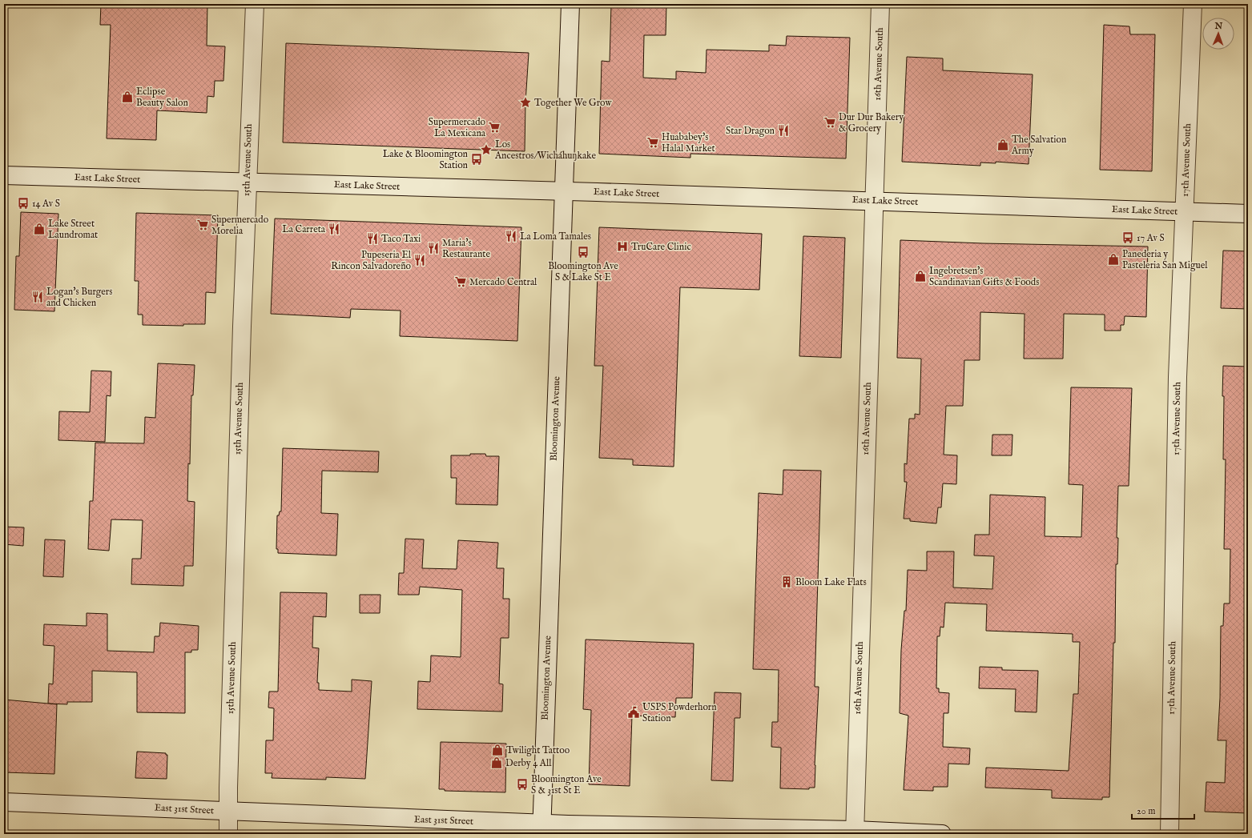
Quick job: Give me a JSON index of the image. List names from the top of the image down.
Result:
{
  "streets": {
    "street": [
      "16th Avenue South",
      "15th Avenue South",
      "17th Avenue South",
      "East Lake Street",
      "Bloomington Avenue",
      "East 31st Street"
    ]
  },
  "crossings": [
    ["16th Avenue South", "East Lake Street"],
    ["16th Avenue South", "East 31st Street"],
    ["15th Avenue South", "East Lake Street"],
    ["15th Avenue South", "East 31st Street"],
    ["17th Avenue South", "East Lake Street"],
    ["East Lake Street", "Bloomington Avenue"],
    ["Bloomington Avenue", "East 31st Street"]
  ],
  "places": {
    "shop": [
      "Eclipse Beauty Salon",
      "The Salvation Army",
      "Lake Street Laundromat",
      "Panederia y Pasteleria San Miguel",
      "Ingebretsen's Scandinavian Gifts & Foods",
      "Twilight Tattoo",
      "Derby 4 All"
    ],
    "place": ["Together We Grow", "Los Ancestros/Wicháhuŋkake"],
    "supermarket": [
      "Dur Dur Bakery & Grocery",
      "Supermercado La Mexicana",
      "Huababey's Halal Market",
      "Supermercado Morelia",
      "Mercado Central"
    ],
    "restaurant": [
      "Star Dragon",
      "La Carreta",
      "La Loma Tamales",
      "Taco Taxi",
      "Maria's Restaurante",
      "Pupeseria El Rincon Salvadoreño",
      "Logan's Burgers and Chicken"
    ],
    "bus stop": [
      "Lake & Bloomington Station",
      "14 Av S",
      "17 Av S",
      "Bloomington Ave S & Lake St E",
      "Bloomington Ave S & 31st St E"
    ],
    "hospital": ["TruCare Clinic"],
    "building": ["Bloom Lake Flats"],
    "public building": ["USPS Powderhorn Station"]
  },
  "scale_bar": "20 m",
  "north": "top"
}
